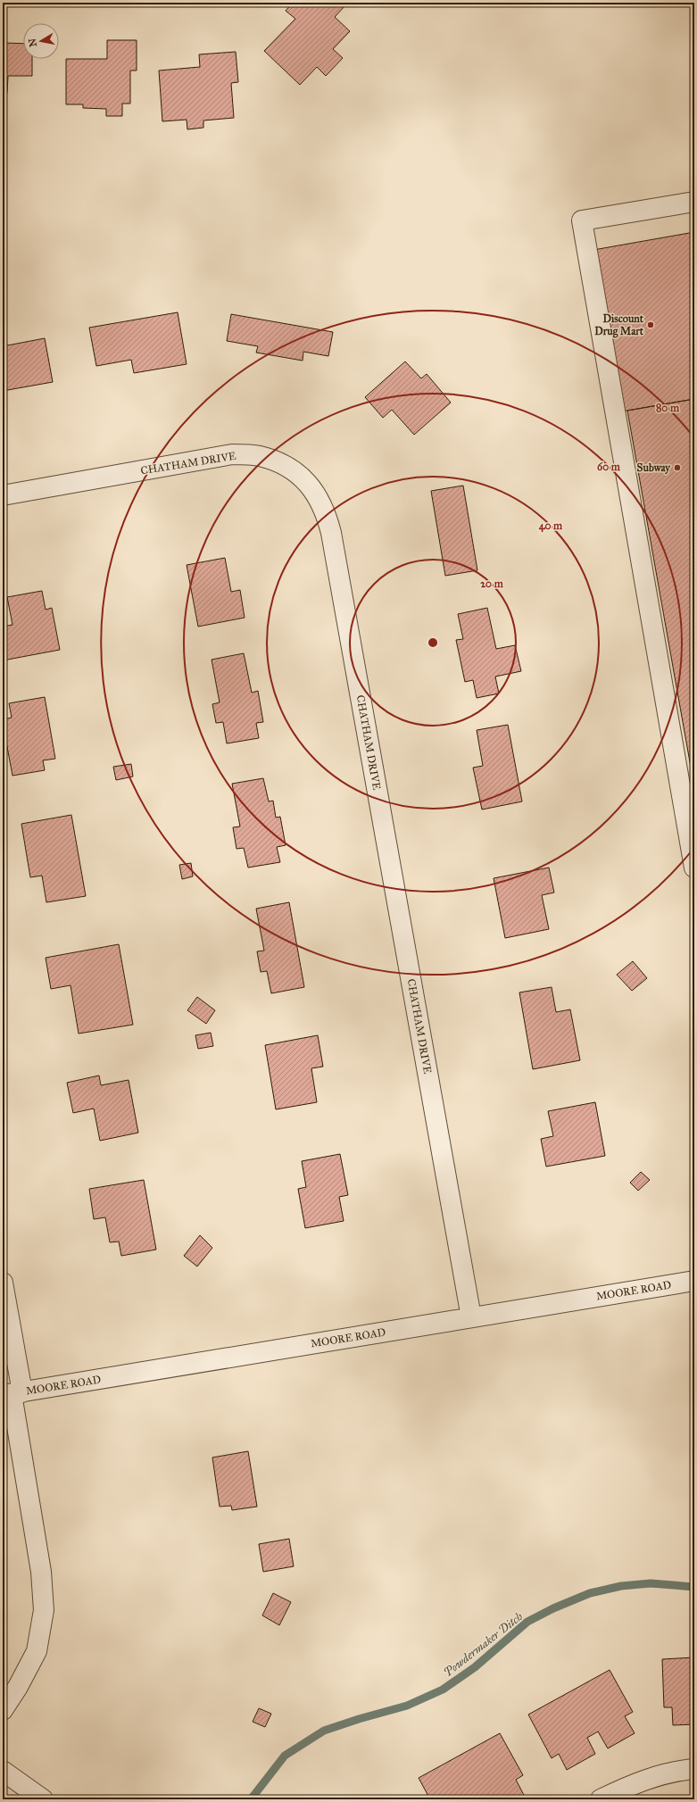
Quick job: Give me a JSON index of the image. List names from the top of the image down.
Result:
{
  "streets": {
    "street": ["CHATHAM DRIVE", "MOORE ROAD"]
  },
  "crossings": [
    ["CHATHAM DRIVE", "MOORE ROAD"]
  ],
  "water": ["Powdermaker Ditch"],
  "places": ["Discount Drug Mart", "Subway"],
  "north": "left",
  "rings": [
    "80 m",
    "60 m",
    "40 m",
    "20 m"
  ]
}
